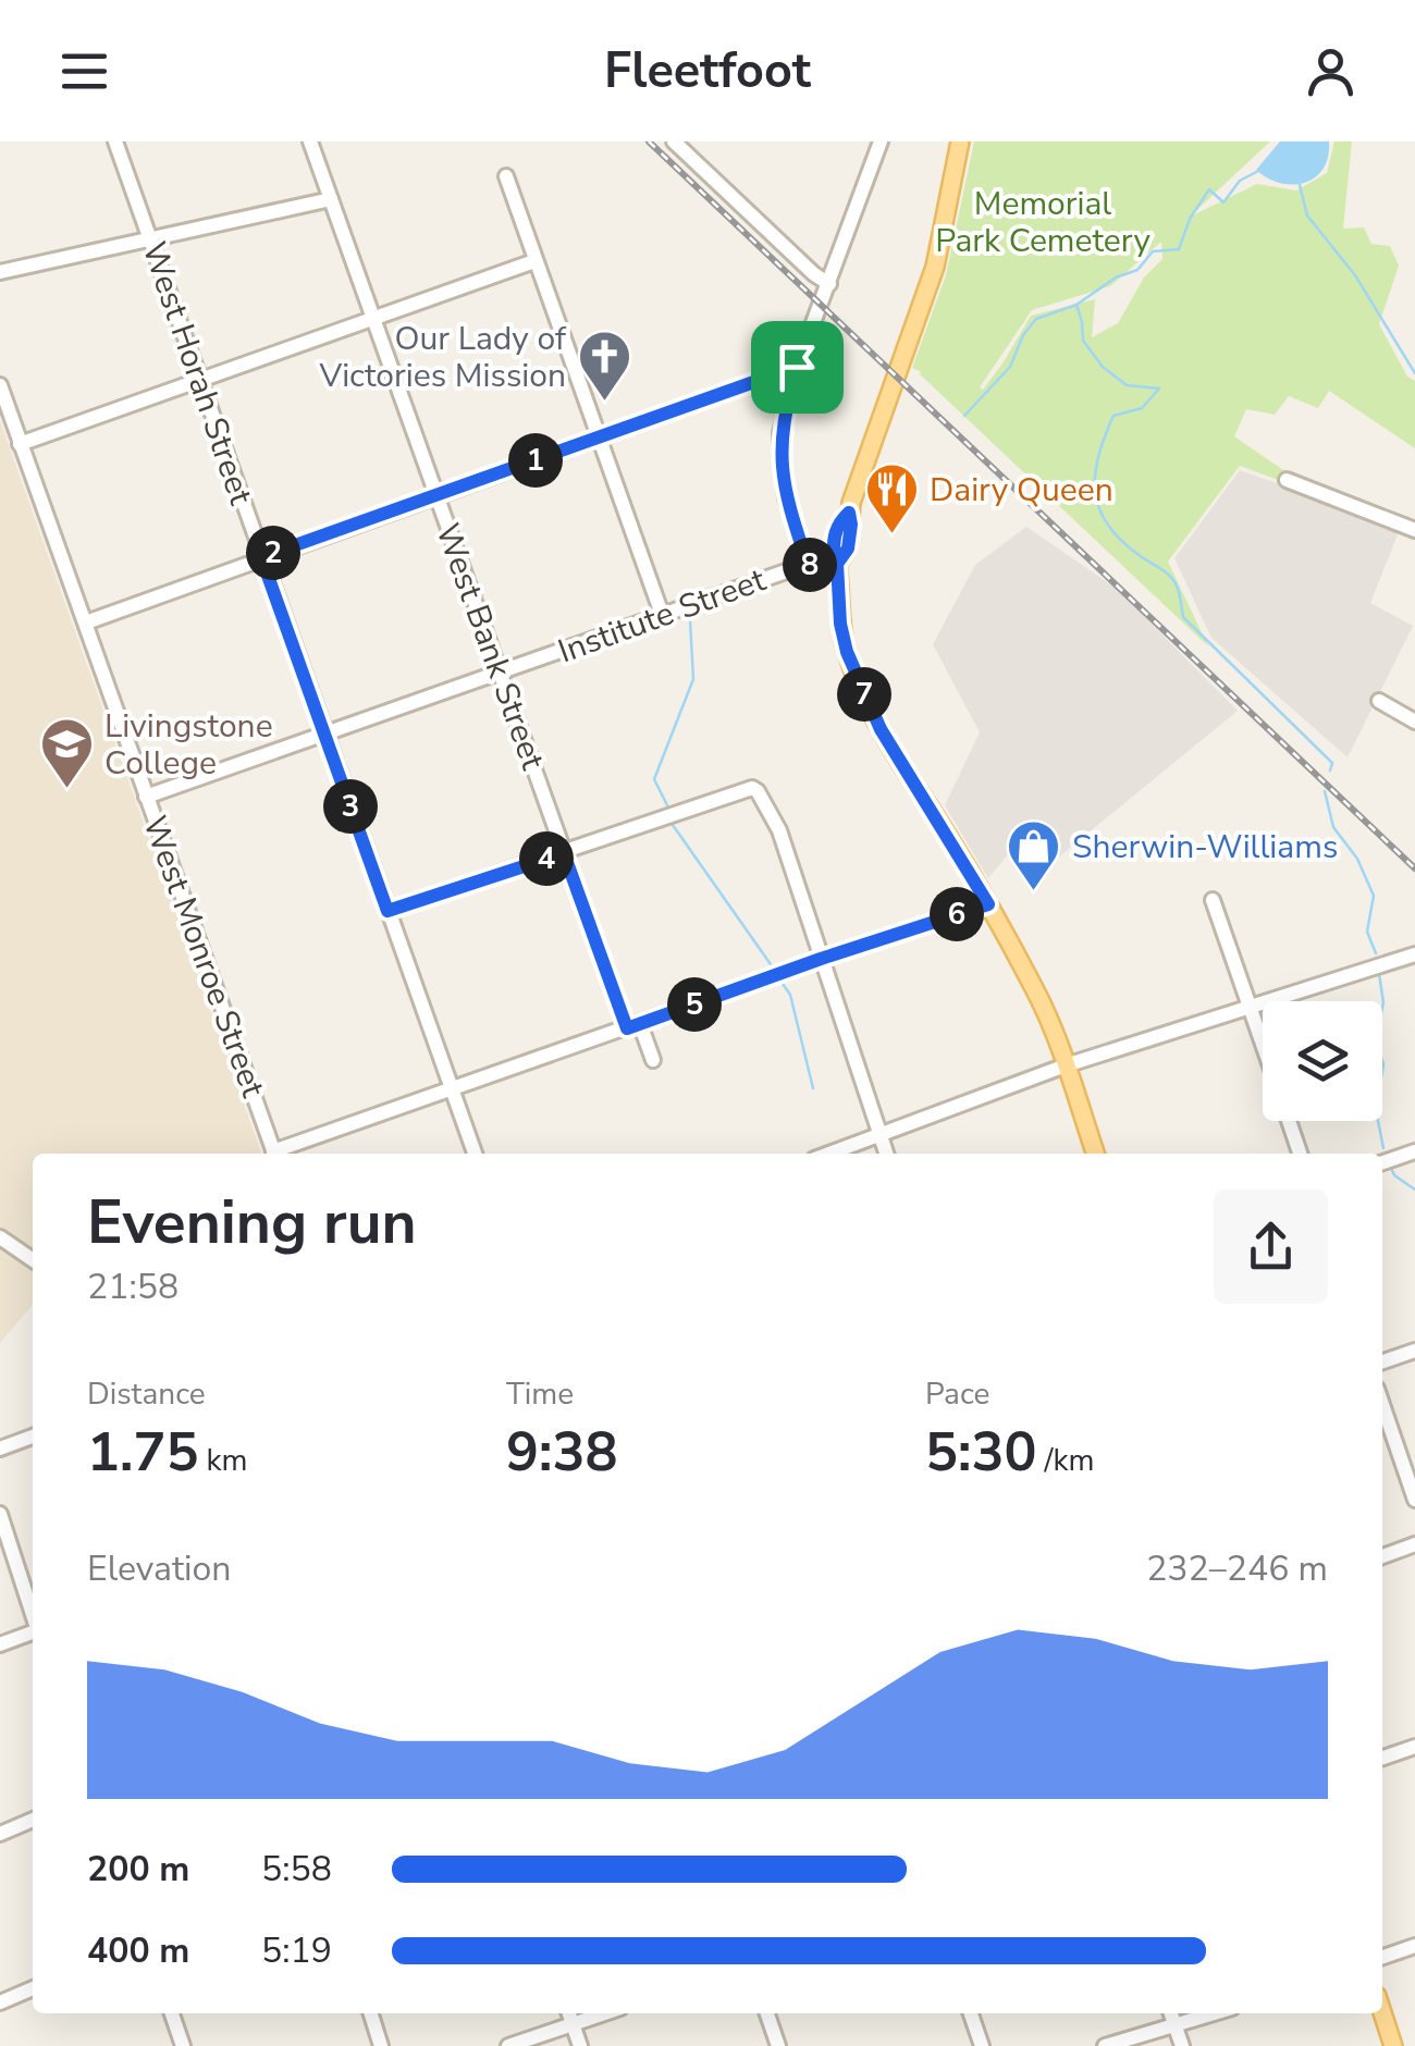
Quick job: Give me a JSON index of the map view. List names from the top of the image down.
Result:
{
  "streets": {
    "street": [
      "West Horah Street",
      "Institute Street",
      "West Bank Street",
      "West Monroe Street"
    ]
  },
  "crossings": [
    ["West Horah Street", "Institute Street"],
    ["Institute Street", "West Bank Street"],
    ["Institute Street", "West Monroe Street"]
  ],
  "parks": ["Memorial Park Cemetery"],
  "places": {
    "church": ["Our Lady of Victories Mission"],
    "restaurant": ["Dairy Queen"],
    "school or university": ["Livingstone College"],
    "shop": ["Sherwin-Williams"]
  },
  "page": {
    "header": "Fleetfoot",
    "pins": [
      "1",
      "2",
      "8",
      "7",
      "3",
      "4",
      "6",
      "5"
    ],
    "heading": ["Evening run", "21:58"],
    "stats": [
      ["Distance", "1.75 km"],
      ["Time", "9:38"],
      ["Pace", "5:30 /km"]
    ],
    "chart": ["Elevation", "232–246 m"],
    "list": [
      {
        "name": "200 m",
        "note": "5:58"
      },
      {
        "name": "400 m",
        "note": "5:19"
      }
    ]
  }
}
